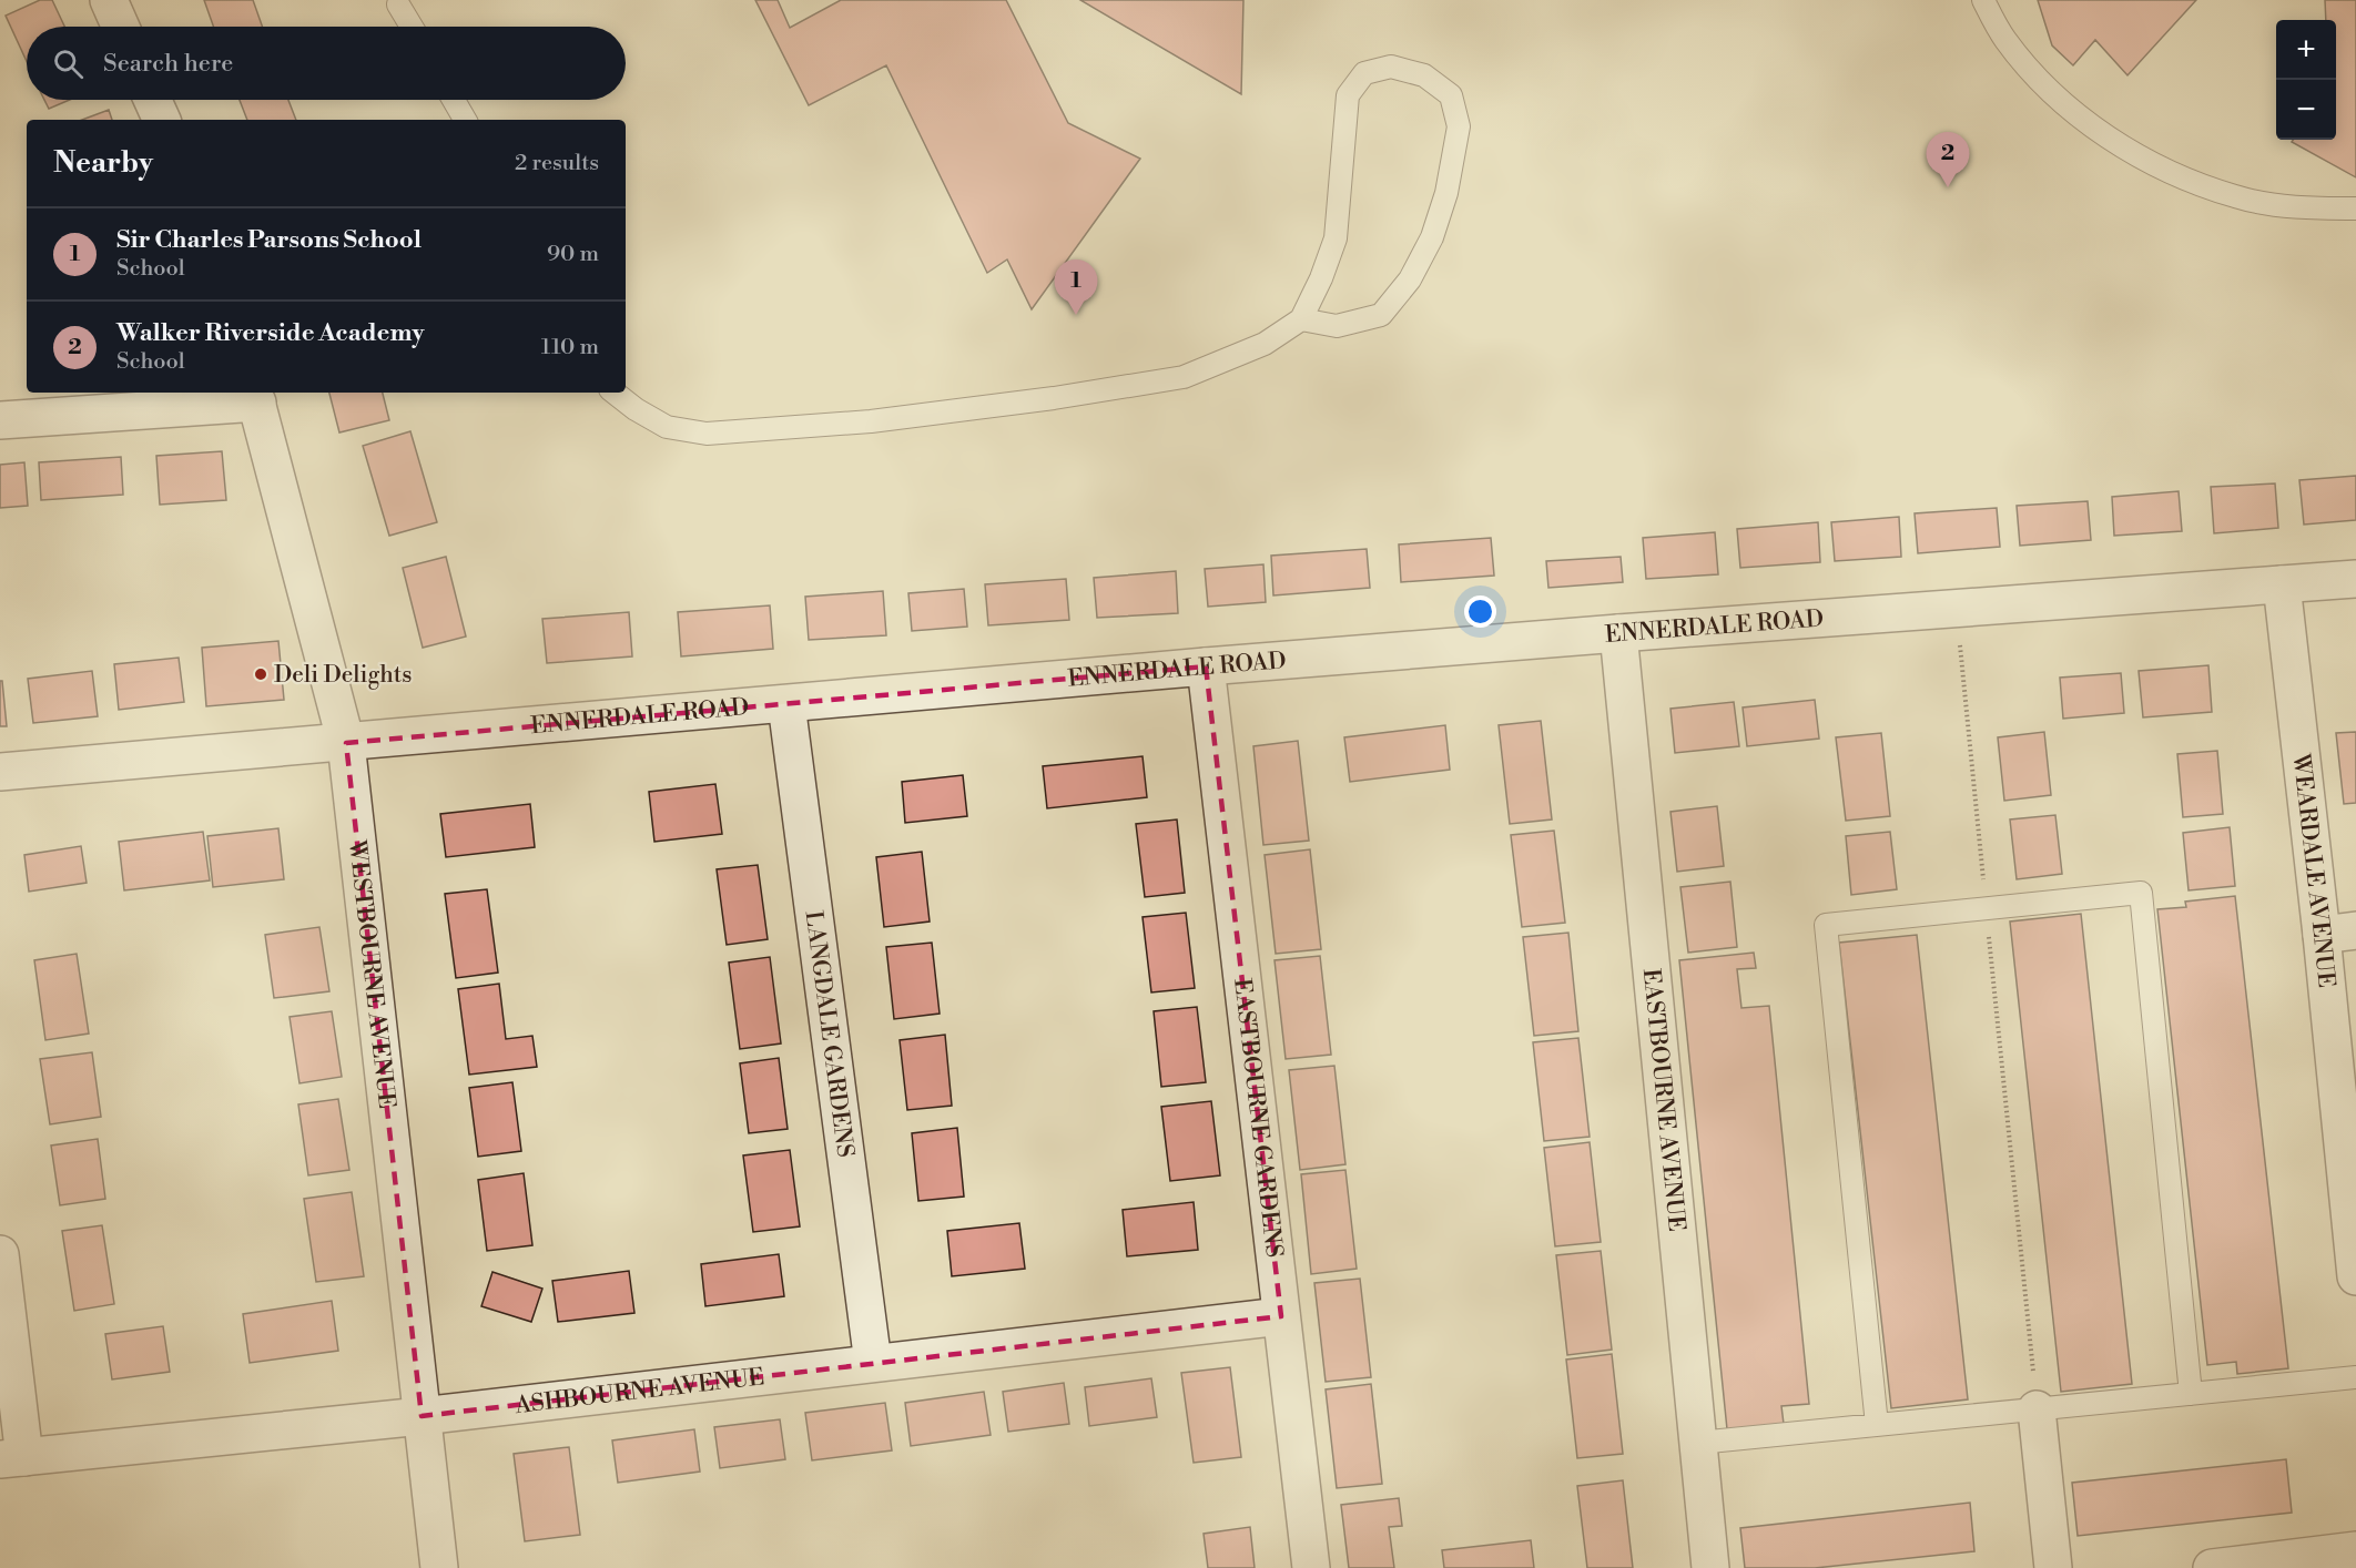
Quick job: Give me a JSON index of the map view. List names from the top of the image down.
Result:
{
  "streets": {
    "street": [
      "ENNERDALE ROAD",
      "WEARDALE AVENUE",
      "WESTBOURNE AVENUE",
      "LANGDALE GARDENS",
      "EASTBOURNE AVENUE",
      "EASTBOURNE GARDENS",
      "ASHBOURNE AVENUE"
    ]
  },
  "crossings": [
    ["ENNERDALE ROAD", "WEARDALE AVENUE"],
    ["ENNERDALE ROAD", "WESTBOURNE AVENUE"],
    ["ENNERDALE ROAD", "LANGDALE GARDENS"],
    ["ENNERDALE ROAD", "EASTBOURNE AVENUE"],
    ["ENNERDALE ROAD", "EASTBOURNE GARDENS"],
    ["WESTBOURNE AVENUE", "ASHBOURNE AVENUE"],
    ["LANGDALE GARDENS", "ASHBOURNE AVENUE"],
    ["EASTBOURNE GARDENS", "ASHBOURNE AVENUE"]
  ],
  "places": ["Deli Delights"],
  "page": {
    "map_buttons": ["+", "−"],
    "search": "Search here",
    "heading": ["Nearby", "2 results"],
    "pins": ["2", "1"],
    "list": [
      {
        "mark": "1",
        "name": "Sir Charles Parsons School",
        "note": "School",
        "value": "90 m"
      },
      {
        "mark": "2",
        "name": "Walker Riverside Academy",
        "note": "School",
        "value": "110 m"
      }
    ]
  }
}
